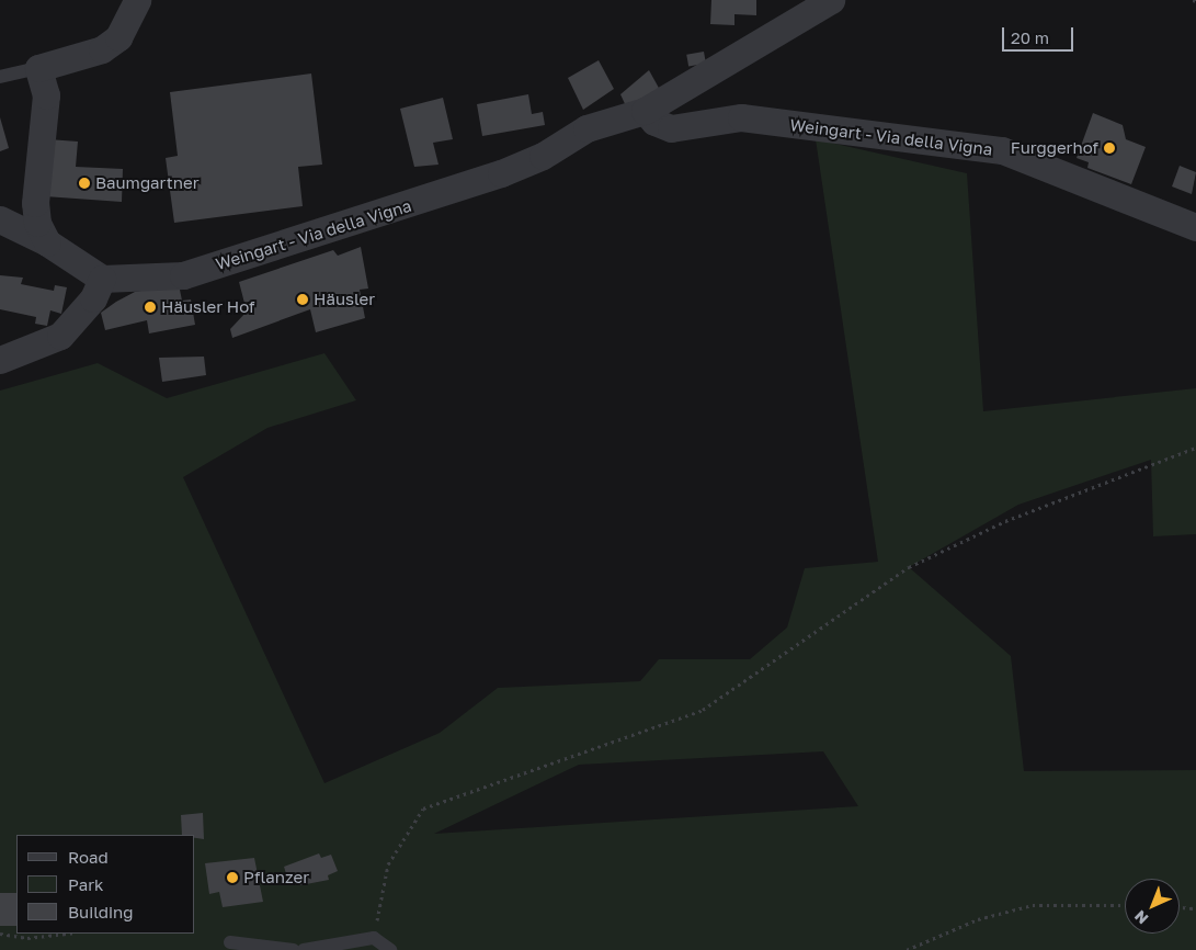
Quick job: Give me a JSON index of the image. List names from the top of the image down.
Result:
{
  "streets": {
    "street": ["Weingart - Via della Vigna"]
  },
  "places": [
    "Furggerhof",
    "Baumgartner",
    "Häusler",
    "Häusler Hof",
    "Pflanzer"
  ],
  "legend": ["Road", "Park", "Building"],
  "scale_bar": "20 m",
  "north": "bottom left"
}
